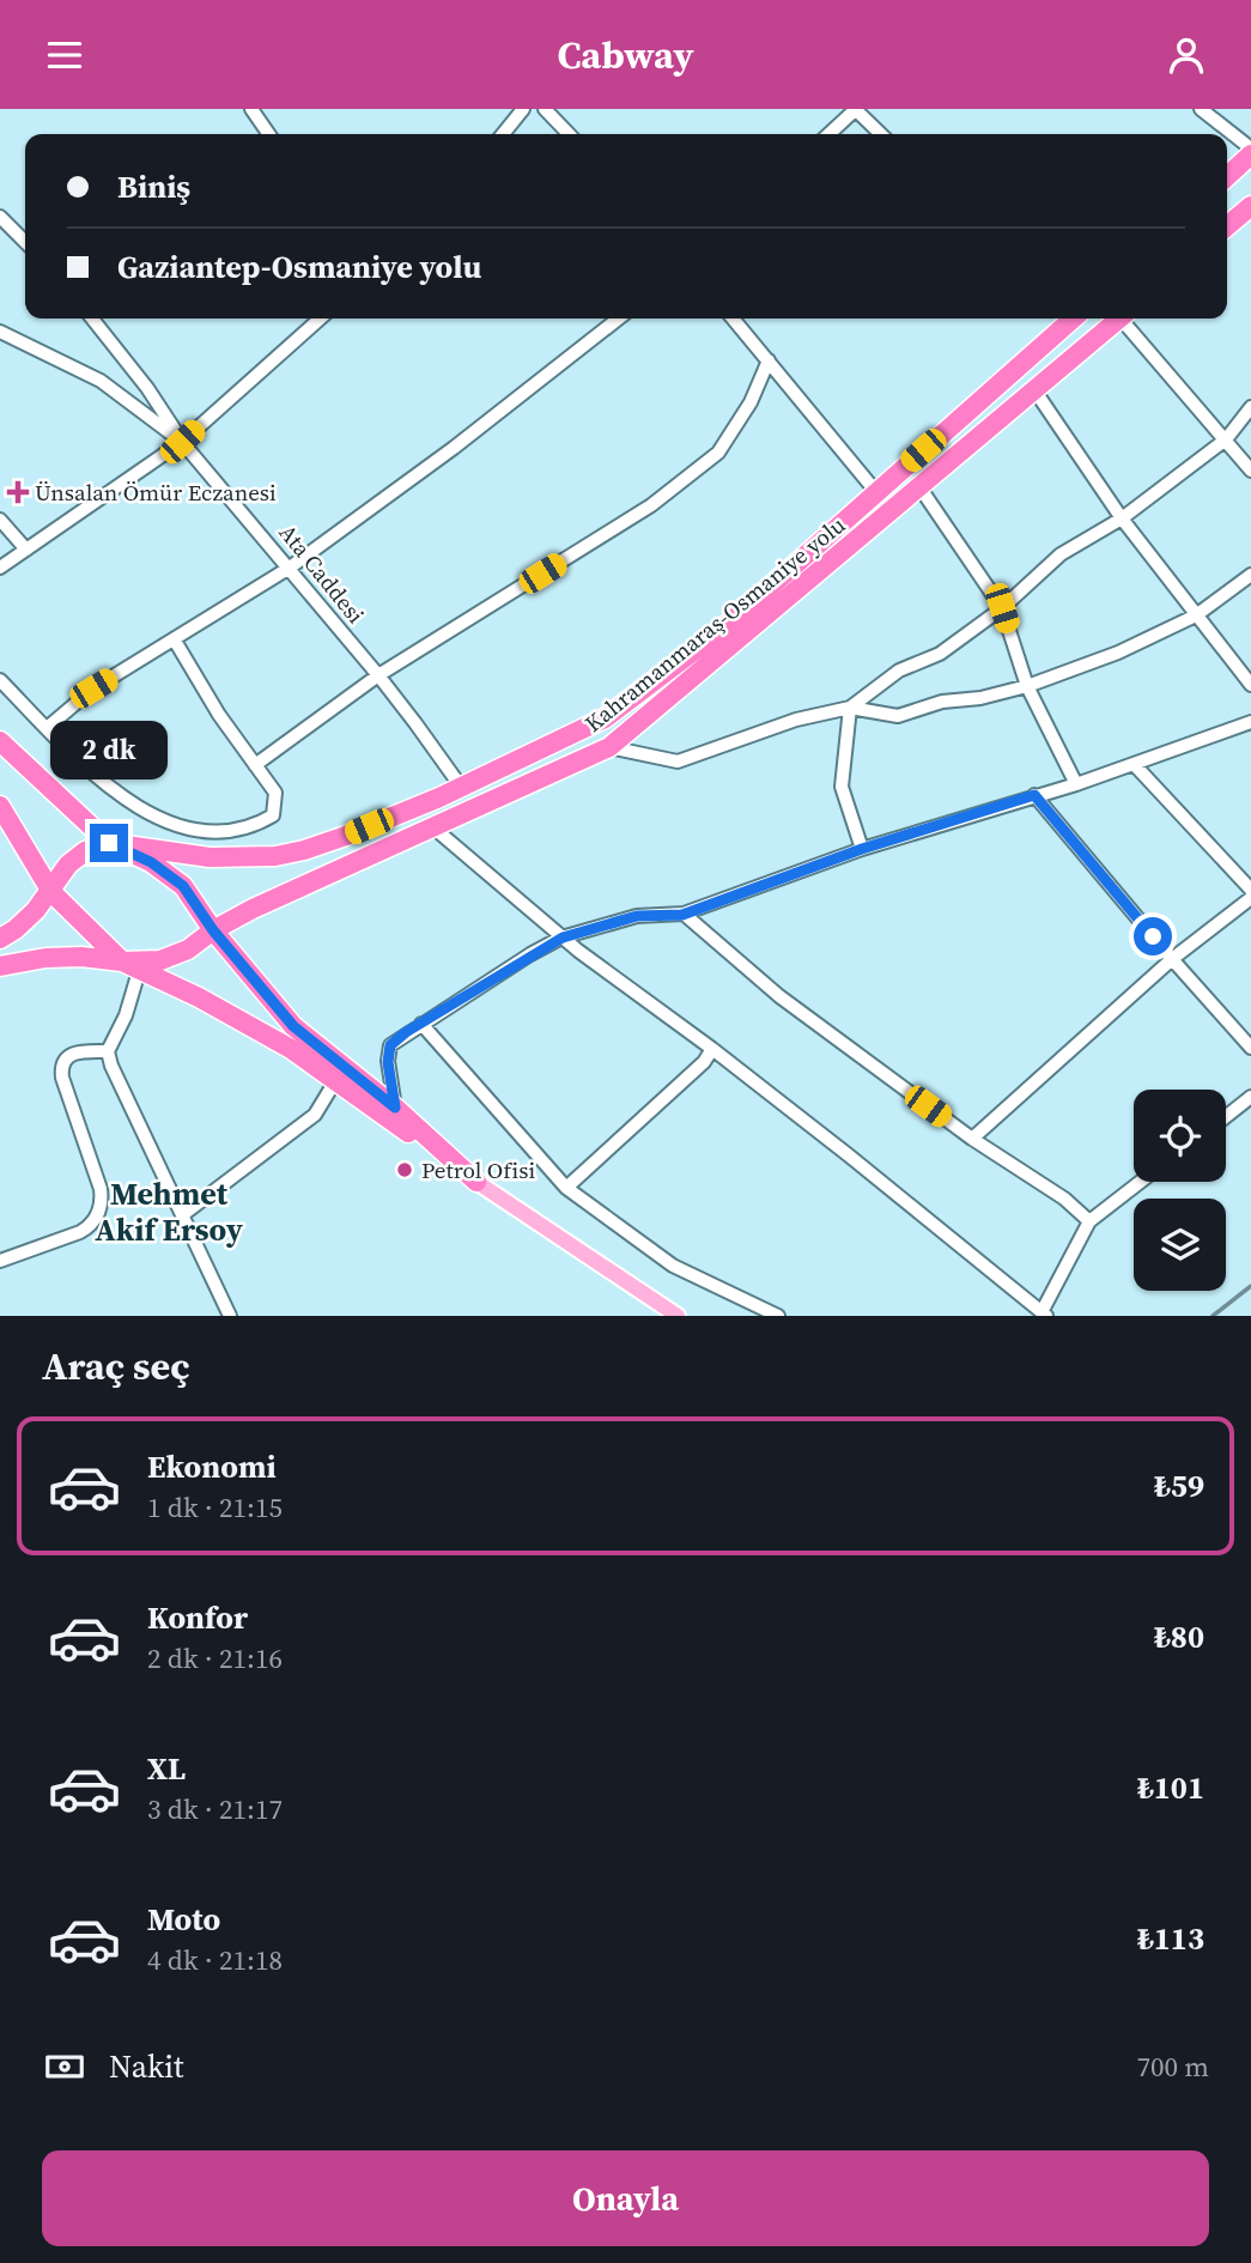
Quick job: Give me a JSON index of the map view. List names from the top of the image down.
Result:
{
  "streets": {
    "highway": ["Kahramanmaraş-Osmaniye yolu"],
    "street": ["Ata Caddesi"]
  },
  "crossings": [
    ["Ata Caddesi", "Kahramanmaraş-Osmaniye yolu"]
  ],
  "districts": ["Mehmet Akif Ersoy"],
  "places": {
    "health": ["Ünsalan Ömür Eczanesi"],
    "other": ["Petrol Ofisi"]
  },
  "page": {
    "header": "Cabway",
    "banner": ["Biniş", "Gaziantep-Osmaniye yolu"],
    "bubble": "2 dk",
    "heading": "Araç seç",
    "list": [
      {
        "name": "Ekonomi",
        "note": "1 dk · 21:15",
        "value": "₺59"
      },
      {
        "name": "Konfor",
        "note": "2 dk · 21:16",
        "value": "₺80"
      },
      {
        "name": "XL",
        "note": "3 dk · 21:17",
        "value": "₺101"
      },
      {
        "name": "Moto",
        "note": "4 dk · 21:18",
        "value": "₺113"
      }
    ],
    "pay": ["Nakit", "700 m"],
    "buttons": "Onayla"
  }
}
